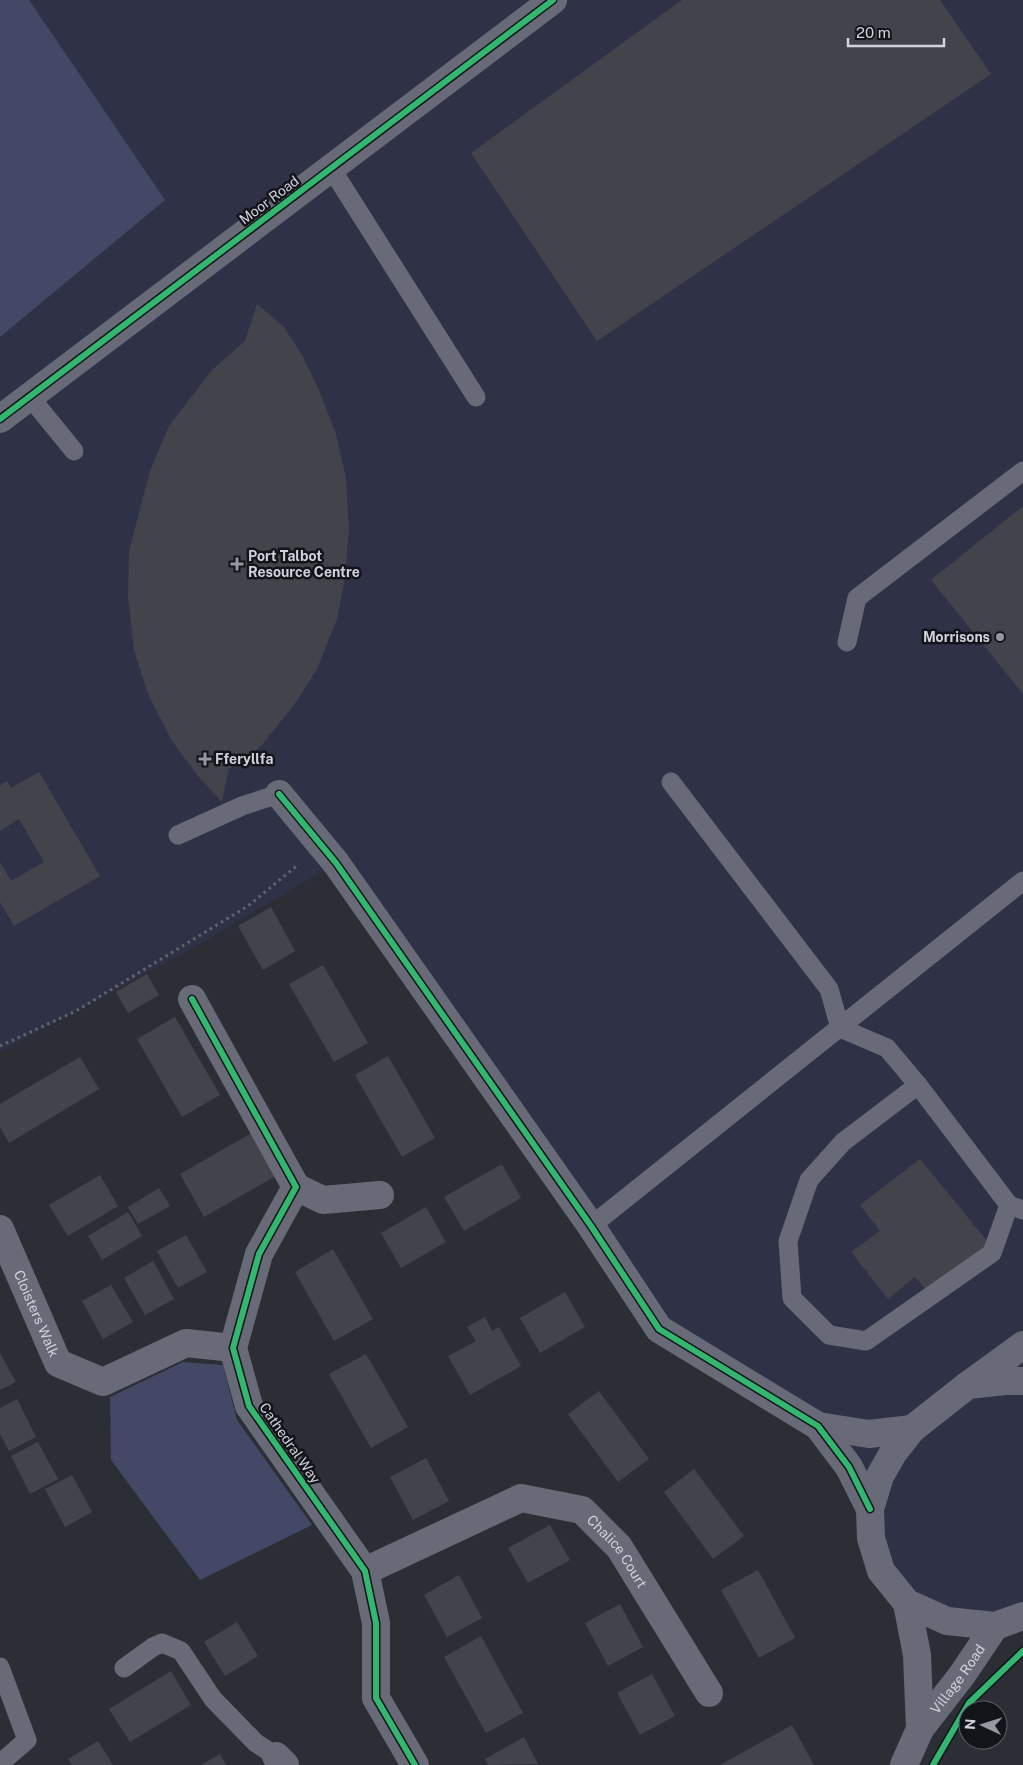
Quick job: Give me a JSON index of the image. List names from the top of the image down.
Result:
{
  "streets": {
    "street": [
      "Moor Road",
      "Cloisters Walk",
      "Cathedral Way",
      "Chalice Court",
      "Village Road"
    ]
  },
  "crossings": [
    ["Cloisters Walk", "Cathedral Way"],
    ["Cathedral Way", "Chalice Court"]
  ],
  "places": {
    "health": ["Port Talbot Resource Centre", "Fferyllfa"],
    "other": ["Morrisons"]
  },
  "scale_bar": "20 m",
  "north": "left"
}
